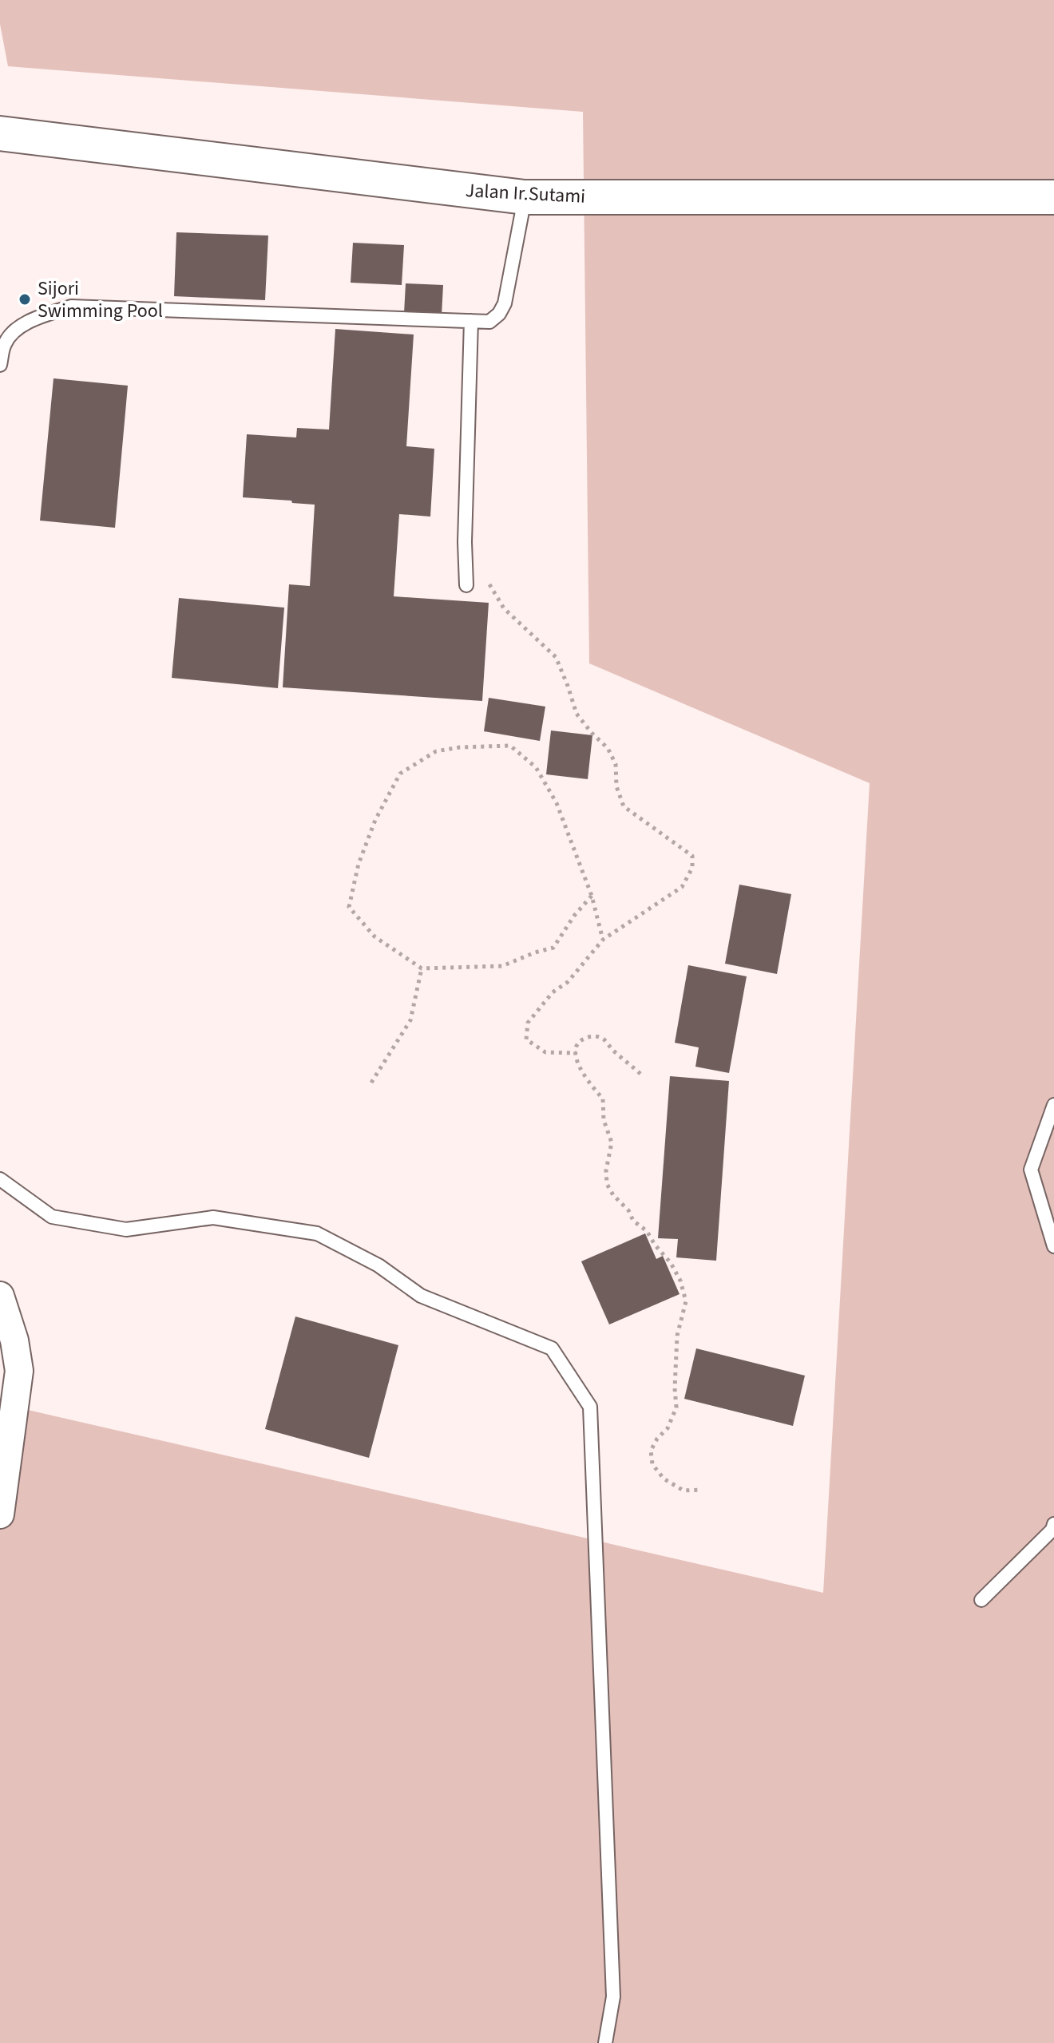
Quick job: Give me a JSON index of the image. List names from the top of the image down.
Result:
{
  "streets": {
    "street": ["Jalan Ir.Sutami"]
  },
  "places": ["Sijori Swimming Pool"]
}
